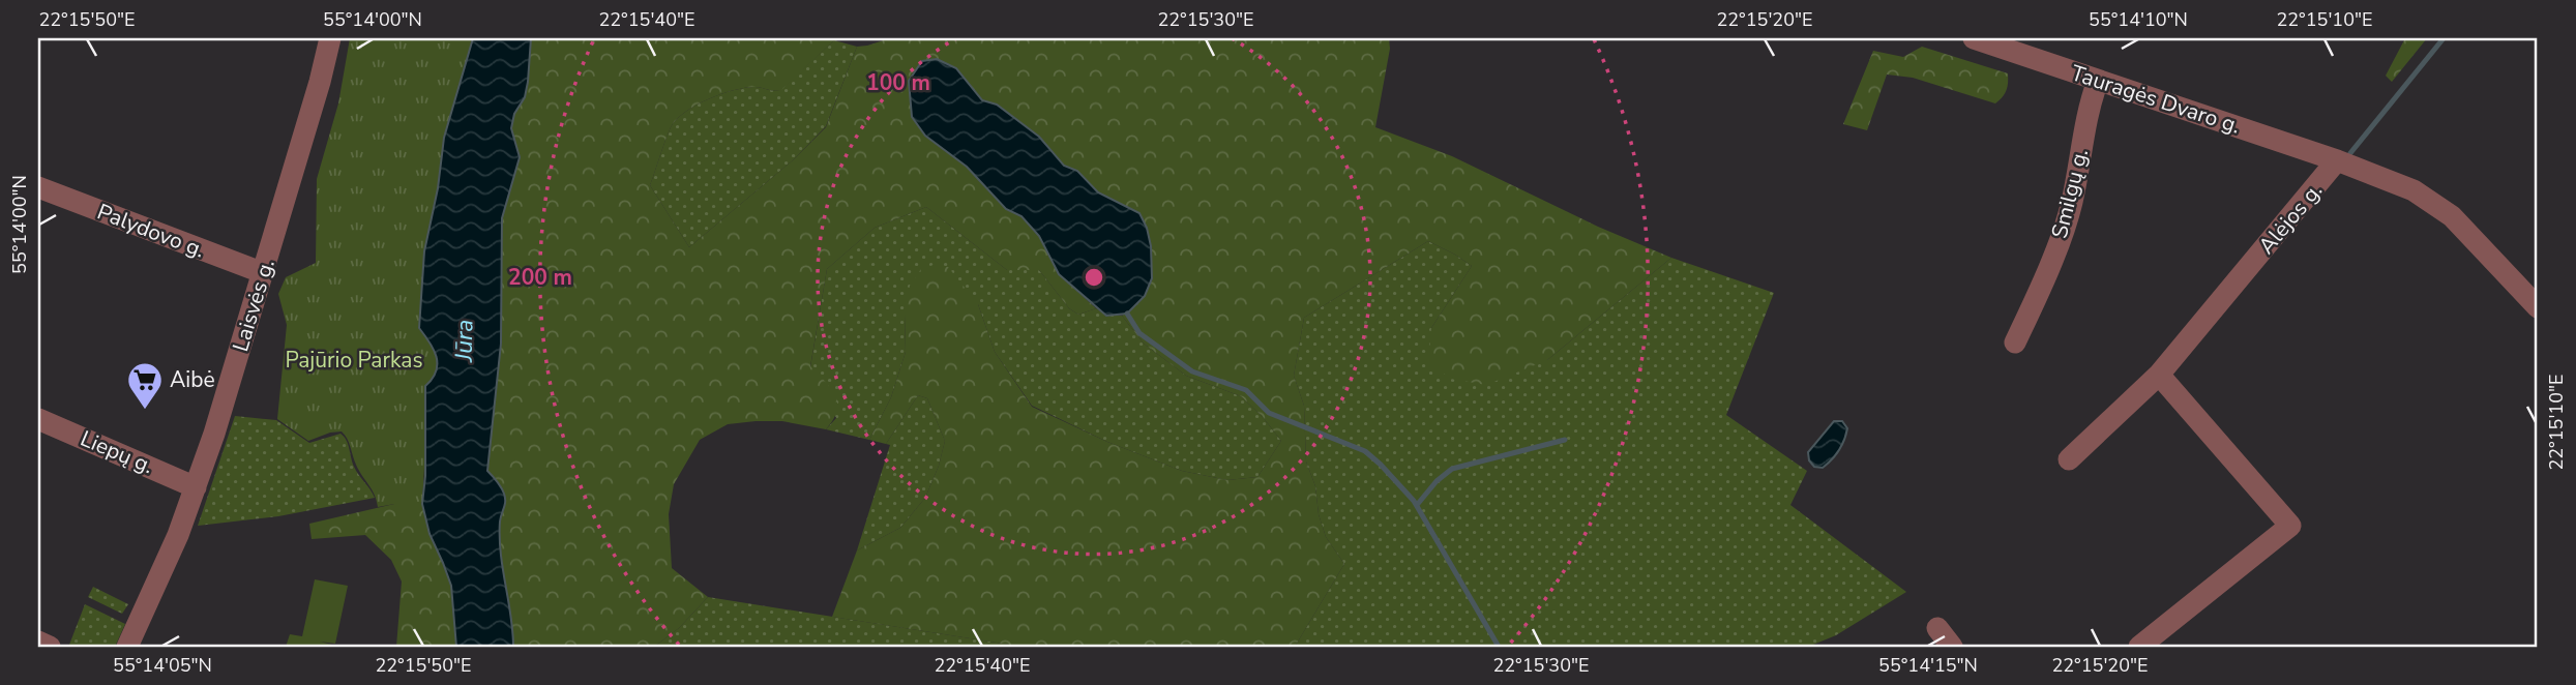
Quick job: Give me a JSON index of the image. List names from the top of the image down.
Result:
{
  "streets": {
    "street": [
      "Tauragės Dvaro g.",
      "Smilgų g.",
      "Alėjos g.",
      "Palydovo g.",
      "Laisvės g.",
      "Liepų g."
    ]
  },
  "crossings": [
    ["Tauragės Dvaro g.", "Smilgų g."],
    ["Tauragės Dvaro g.", "Alėjos g."],
    ["Palydovo g.", "Laisvės g."],
    ["Laisvės g.", "Liepų g."]
  ],
  "water": ["Jūra"],
  "parks": ["Pajūrio Parkas"],
  "places": {
    "supermarket": ["Aibė"]
  },
  "coordinates": [
    "22°15'50\"E",
    "55°14'00\"N",
    "22°15'40\"E",
    "22°15'30\"E",
    "22°15'20\"E",
    "55°14'10\"N",
    "22°15'10\"E",
    "55°14'05\"N",
    "55°14'15\"N"
  ],
  "rings": ["100 m", "200 m"]
}
